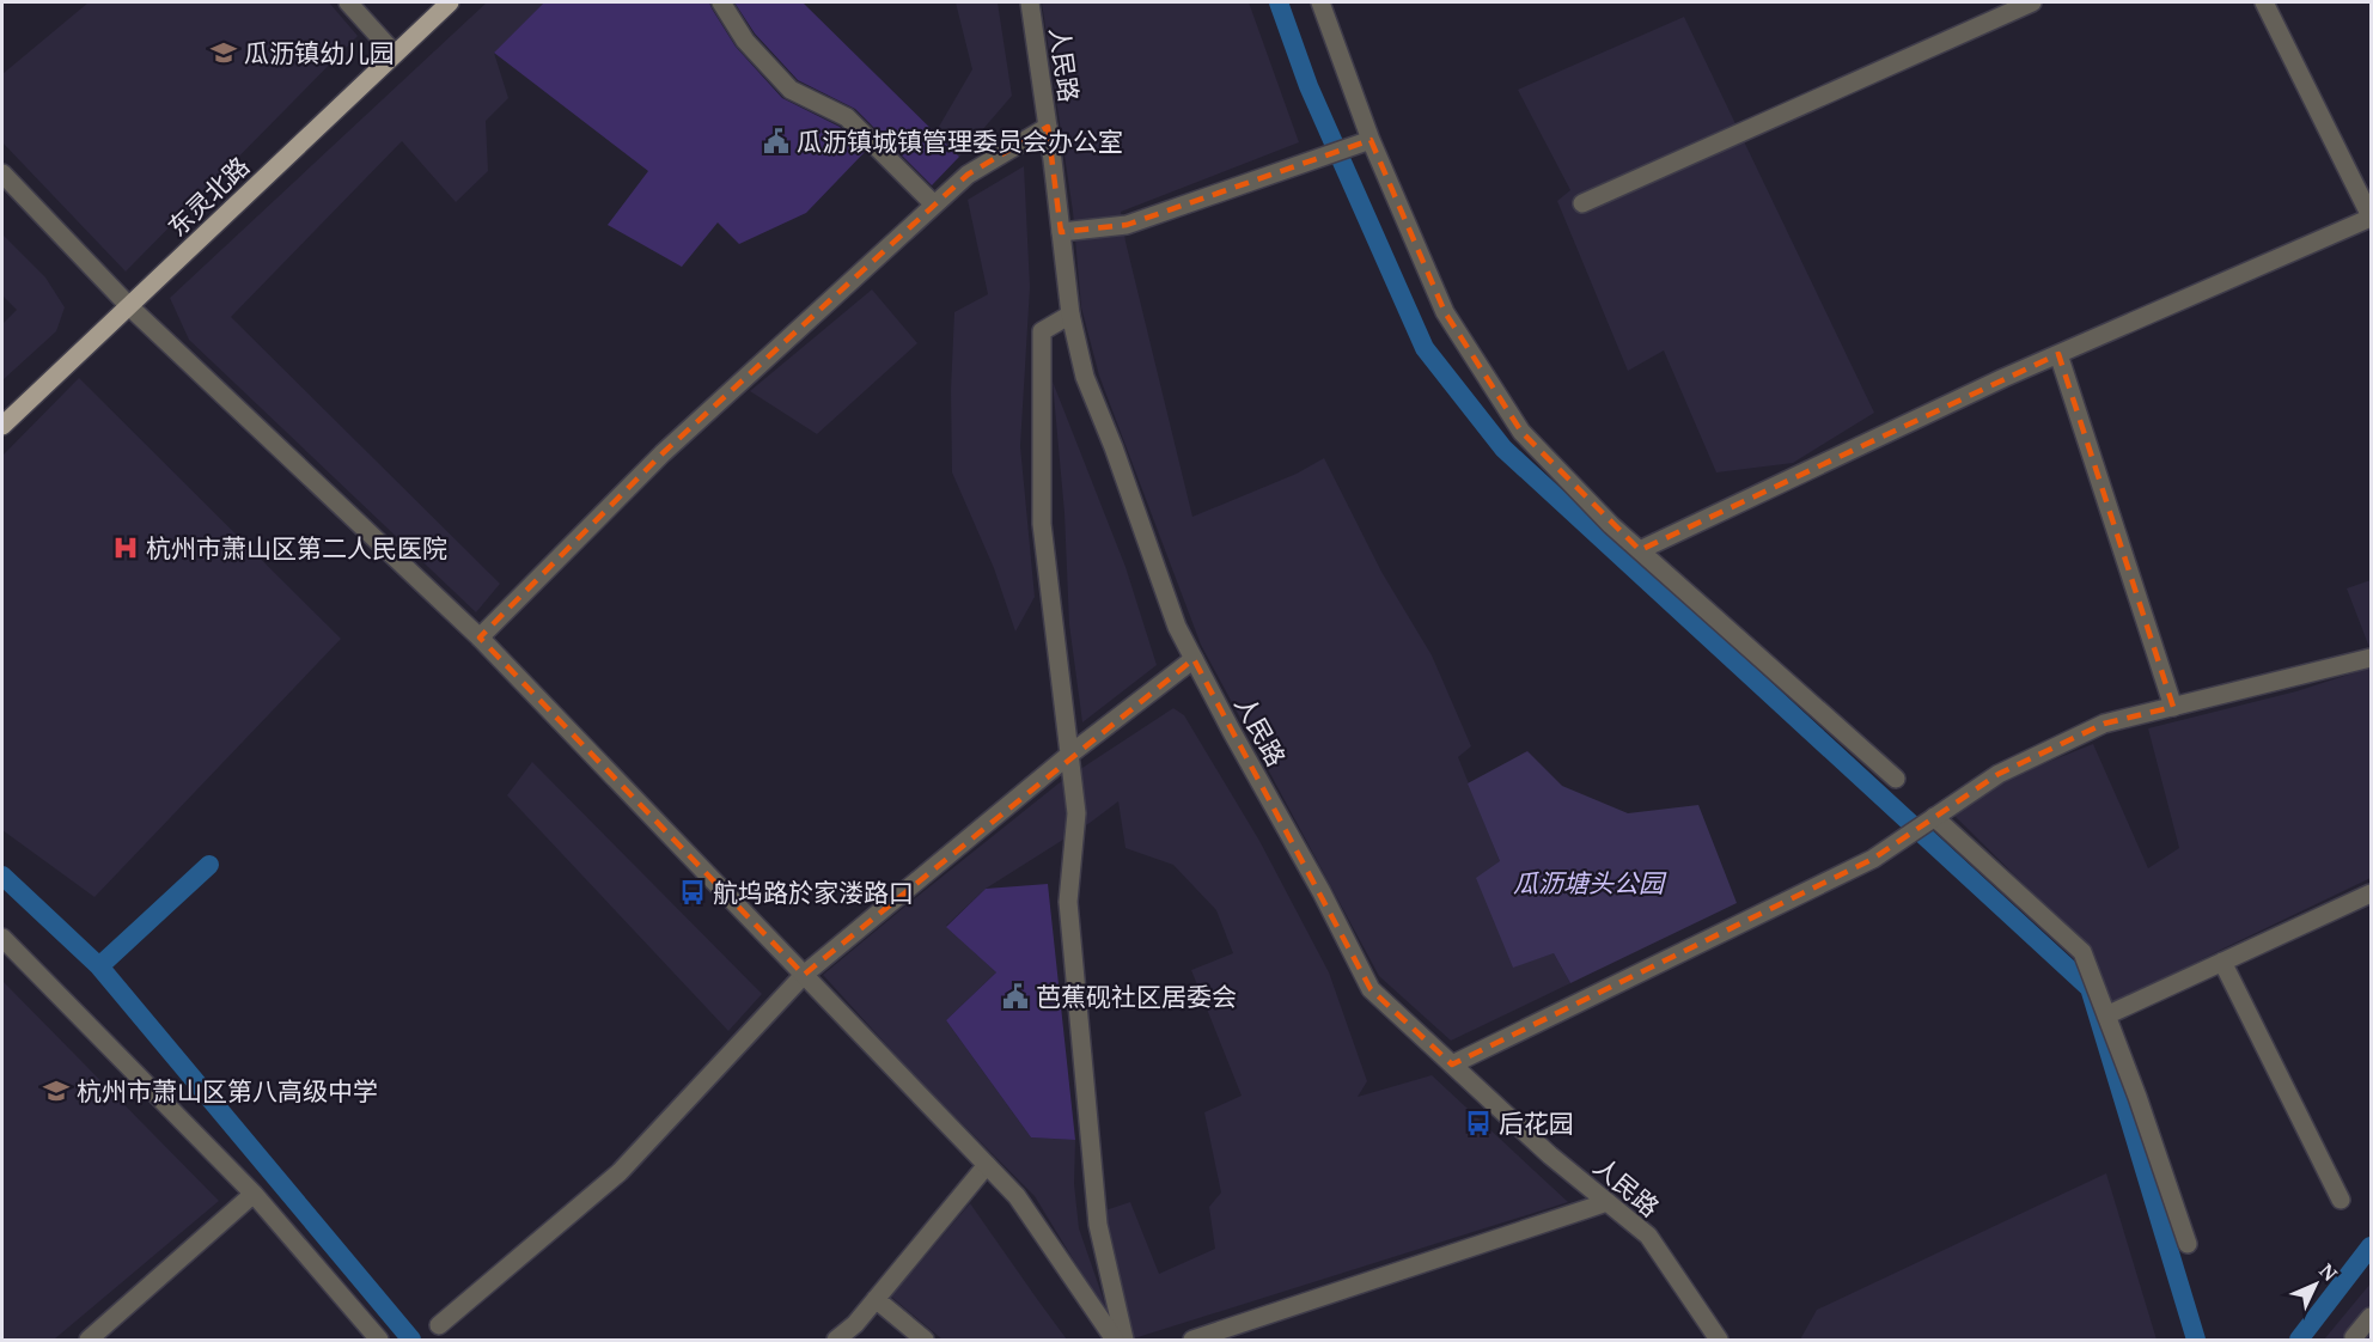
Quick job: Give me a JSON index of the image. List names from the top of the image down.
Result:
{
  "streets": {
    "main road": ["东灵北路"],
    "street": ["人民路"]
  },
  "parks": ["瓜沥塘头公园"],
  "places": {
    "school or university": ["瓜沥镇幼儿园", "杭州市萧山区第八高级中学"],
    "public building": ["瓜沥镇城镇管理委员会办公室", "芭蕉砚社区居委会"],
    "hospital": ["杭州市萧山区第二人民医院"],
    "bus stop": ["航坞路於家溇路口", "后花园"]
  },
  "north": "top right"
}
